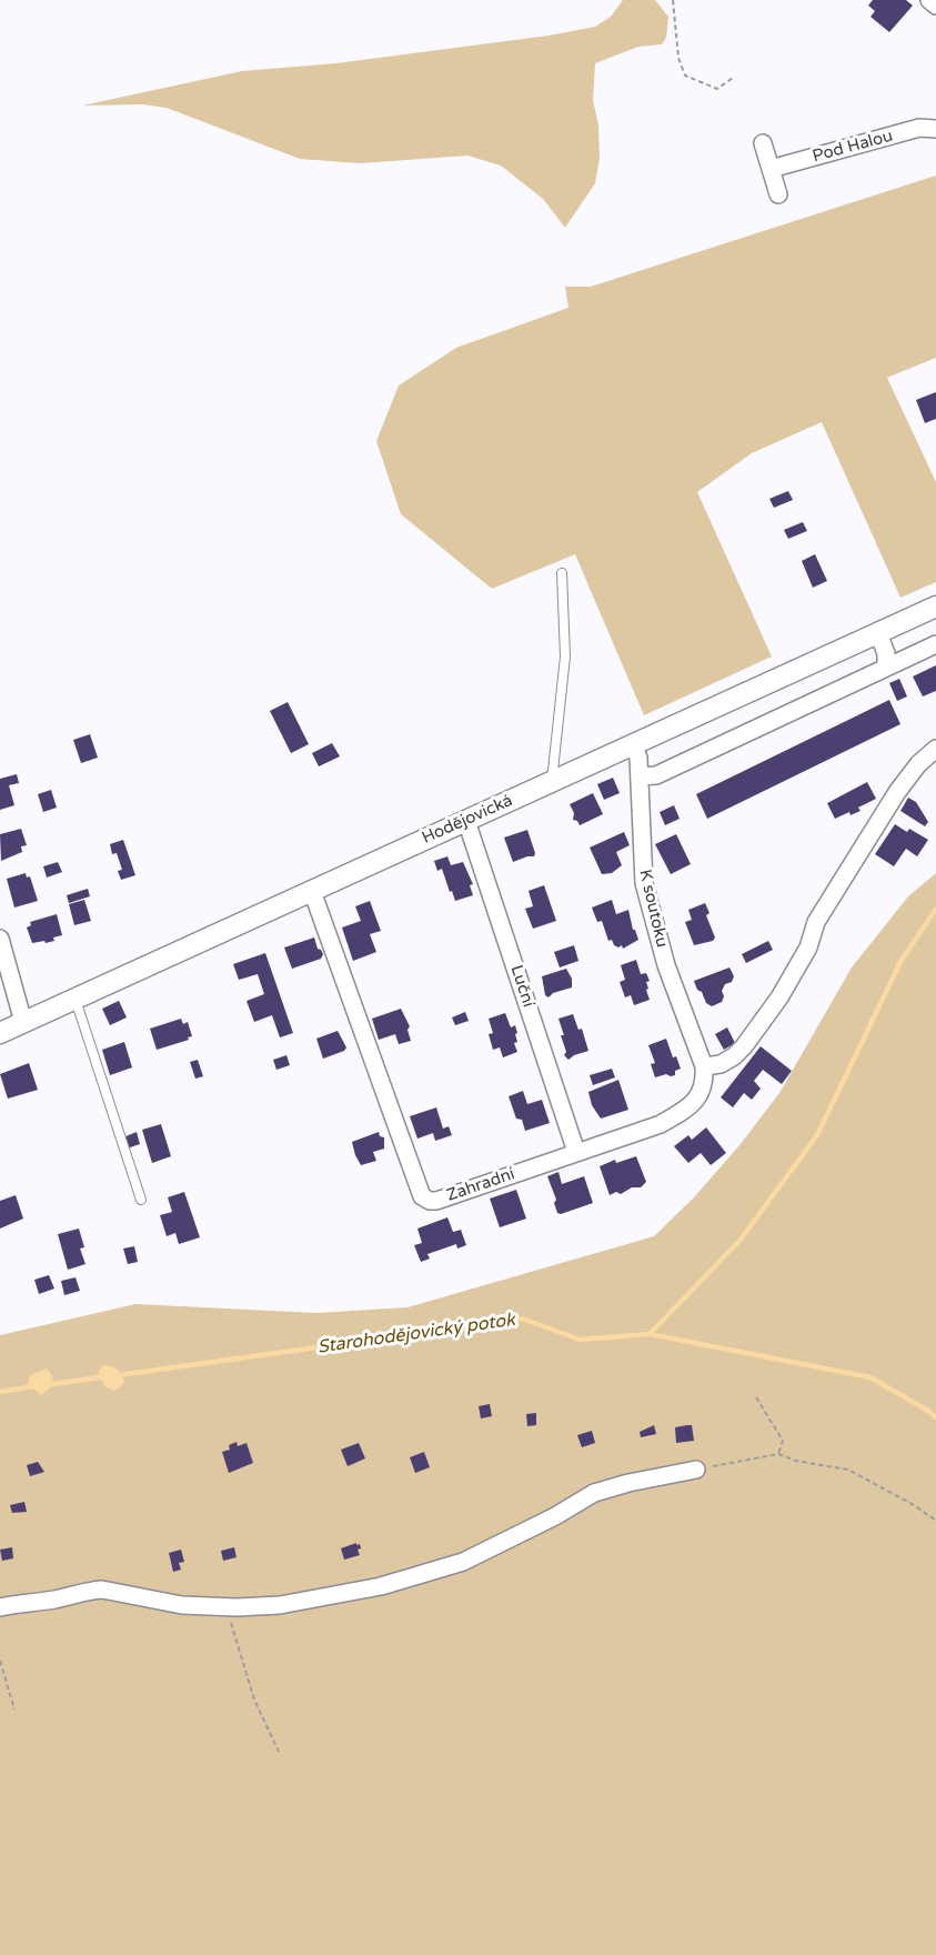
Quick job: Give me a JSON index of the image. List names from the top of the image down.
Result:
{
  "streets": {
    "street": [
      "Pod Halou",
      "Hodějovická",
      "K soutoku",
      "Luční",
      "Zahradní"
    ]
  },
  "crossings": [
    ["Hodějovická", "K soutoku"],
    ["Hodějovická", "Luční"],
    ["Hodějovická", "Zahradní"],
    ["K soutoku", "Zahradní"],
    ["Luční", "Zahradní"]
  ],
  "water": ["Starohodějovický potok"]
}
